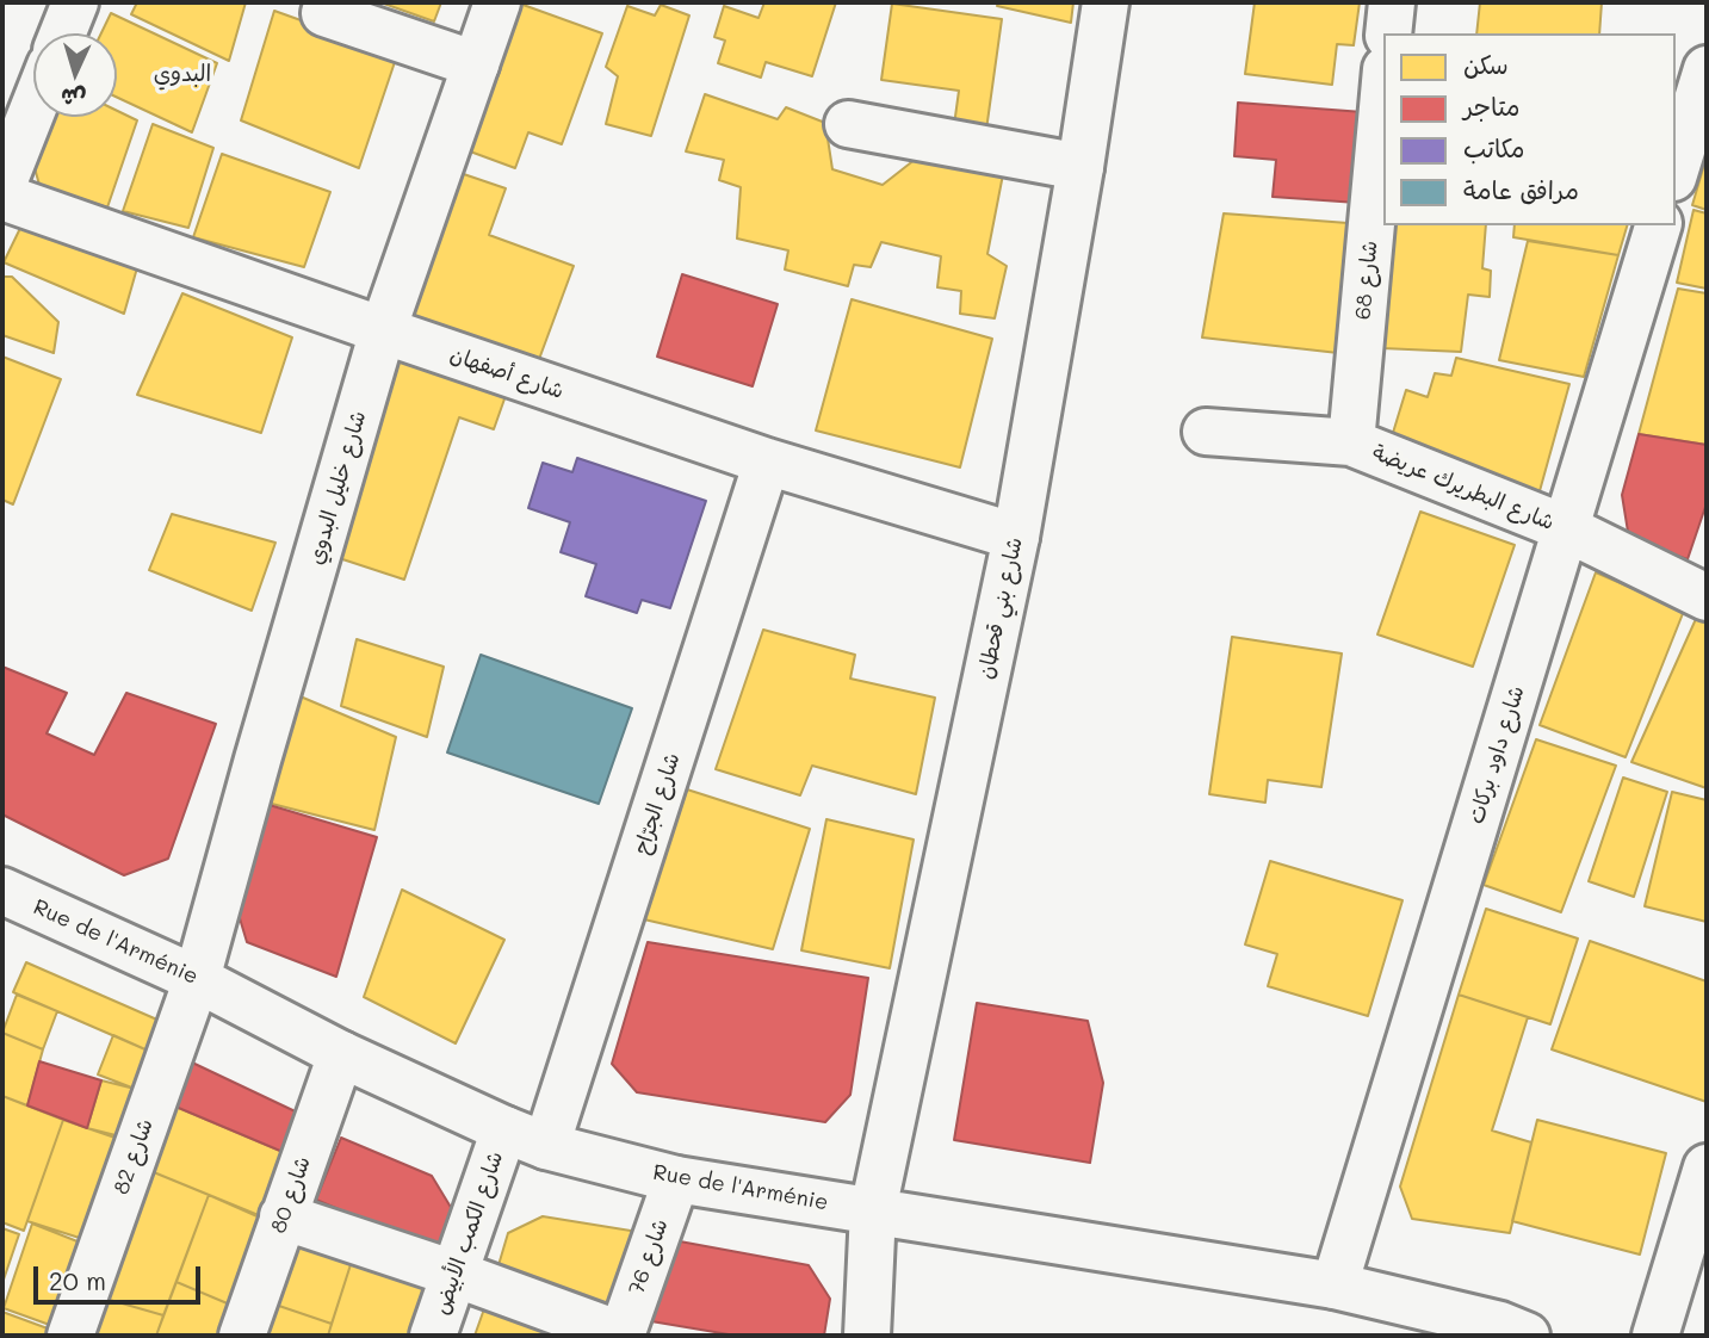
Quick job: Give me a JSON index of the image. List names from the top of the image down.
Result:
{
  "streets": {
    "street": [
      "شارع 68",
      "شارع أصفهان",
      "شارع خليل البدوي",
      "شارع البطريرك عريضة",
      "شارع بني قحطان",
      "شارع داود بركات",
      "شارع الجرّاح",
      "Rue de l'Arménie",
      "شارع 82",
      "شارع 80",
      "شارع الكمب الأبيض",
      "شارع 76"
    ]
  },
  "crossings": [
    ["شارع 68", "شارع البطريرك عريضة"],
    ["شارع أصفهان", "شارع خليل البدوي"],
    ["شارع أصفهان", "شارع بني قحطان"],
    ["شارع أصفهان", "شارع الجرّاح"],
    ["شارع خليل البدوي", "Rue de l'Arménie"],
    ["شارع خليل البدوي", "شارع 82"],
    ["شارع البطريرك عريضة", "شارع داود بركات"],
    ["شارع بني قحطان", "Rue de l'Arménie"],
    ["شارع داود بركات", "Rue de l'Arménie"],
    ["شارع الجرّاح", "Rue de l'Arménie"],
    ["Rue de l'Arménie", "شارع 82"],
    ["Rue de l'Arménie", "شارع 80"],
    ["Rue de l'Arménie", "شارع الكمب الأبيض"],
    ["Rue de l'Arménie", "شارع 76"]
  ],
  "districts": ["البدوي"],
  "legend": [
    "سكن",
    "متاجر",
    "مكاتب",
    "مرافق عامة"
  ],
  "scale_bar": "20 m",
  "north": "bottom"
}
